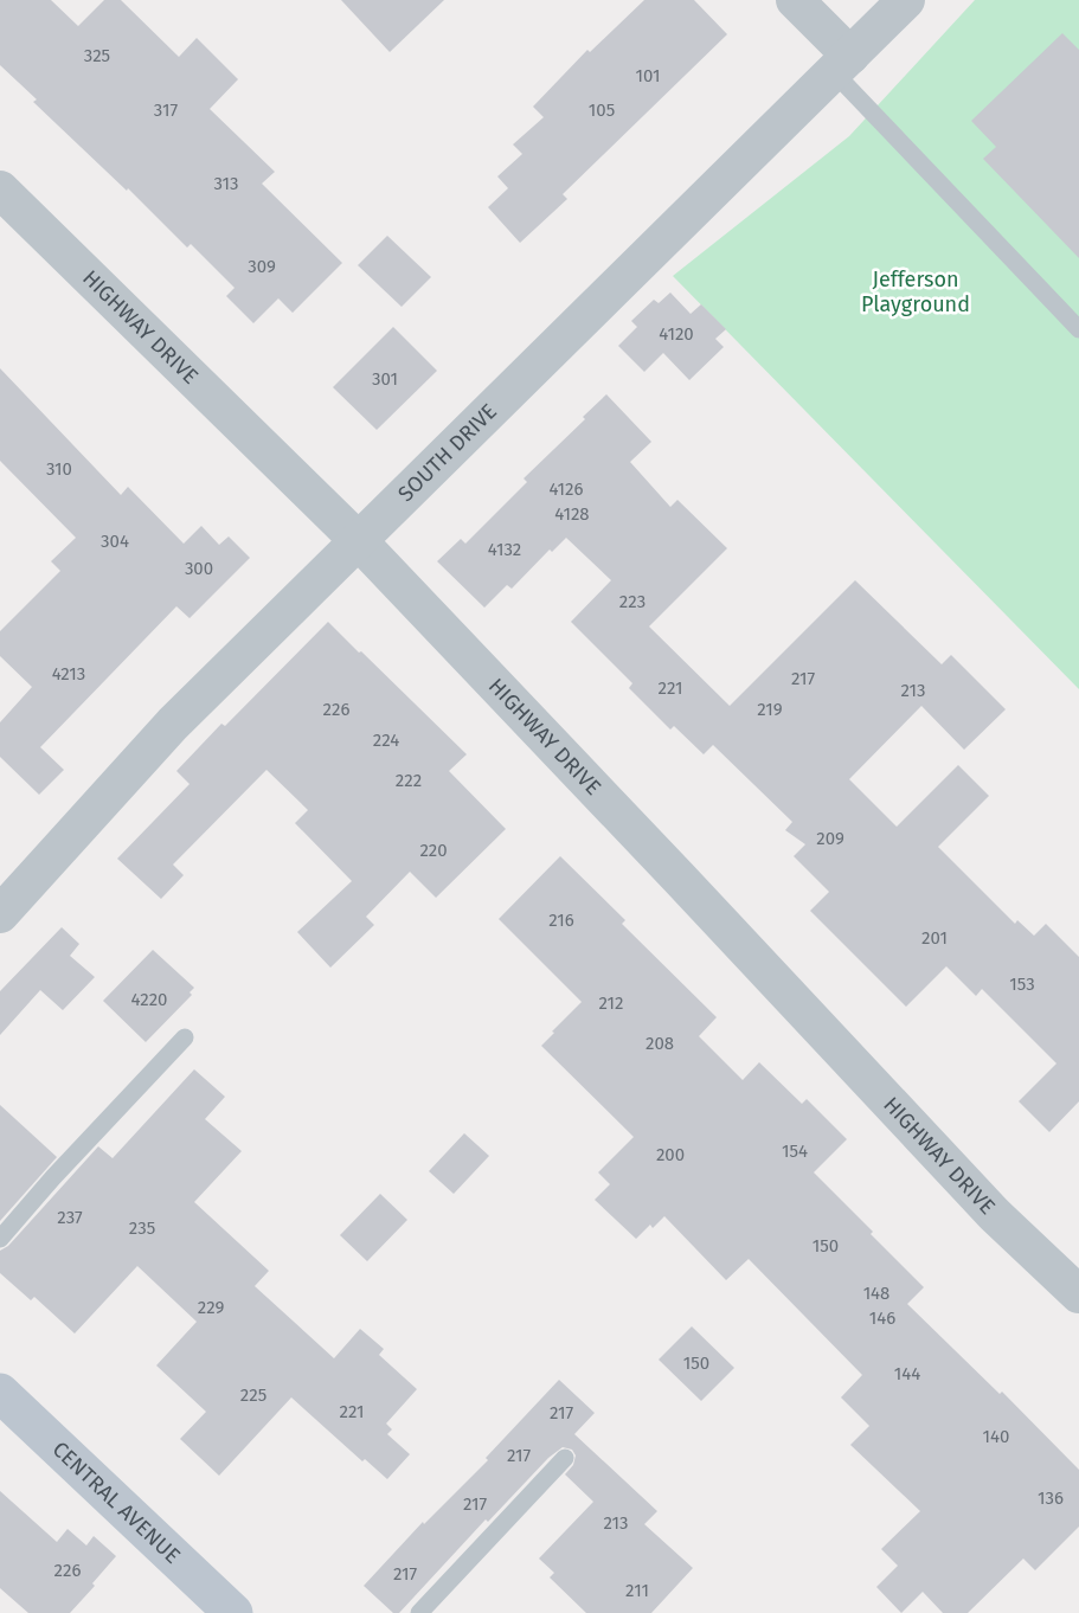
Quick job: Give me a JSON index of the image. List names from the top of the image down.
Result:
{
  "streets": {
    "main road": ["CENTRAL AVENUE"],
    "street": ["HIGHWAY DRIVE", "SOUTH DRIVE"]
  },
  "crossings": [
    ["HIGHWAY DRIVE", "SOUTH DRIVE"]
  ],
  "parks": ["Jefferson Playground"],
  "house_numbers": [
    "325",
    "101",
    "317",
    "105",
    "313",
    "309",
    "4120",
    "301",
    "310",
    "4126",
    "4128",
    "304",
    "4132",
    "300",
    "223",
    "4213",
    "217",
    "221",
    "213",
    "226",
    "219",
    "224",
    "222",
    "209",
    "220",
    "216",
    "201",
    "153",
    "4220",
    "212",
    "208",
    "154",
    "200",
    "237",
    "235",
    "150",
    "148",
    "229",
    "146",
    "150",
    "144",
    "225",
    "221",
    "217",
    "140",
    "217",
    "136",
    "217",
    "213",
    "226",
    "217",
    "211"
  ]
}
